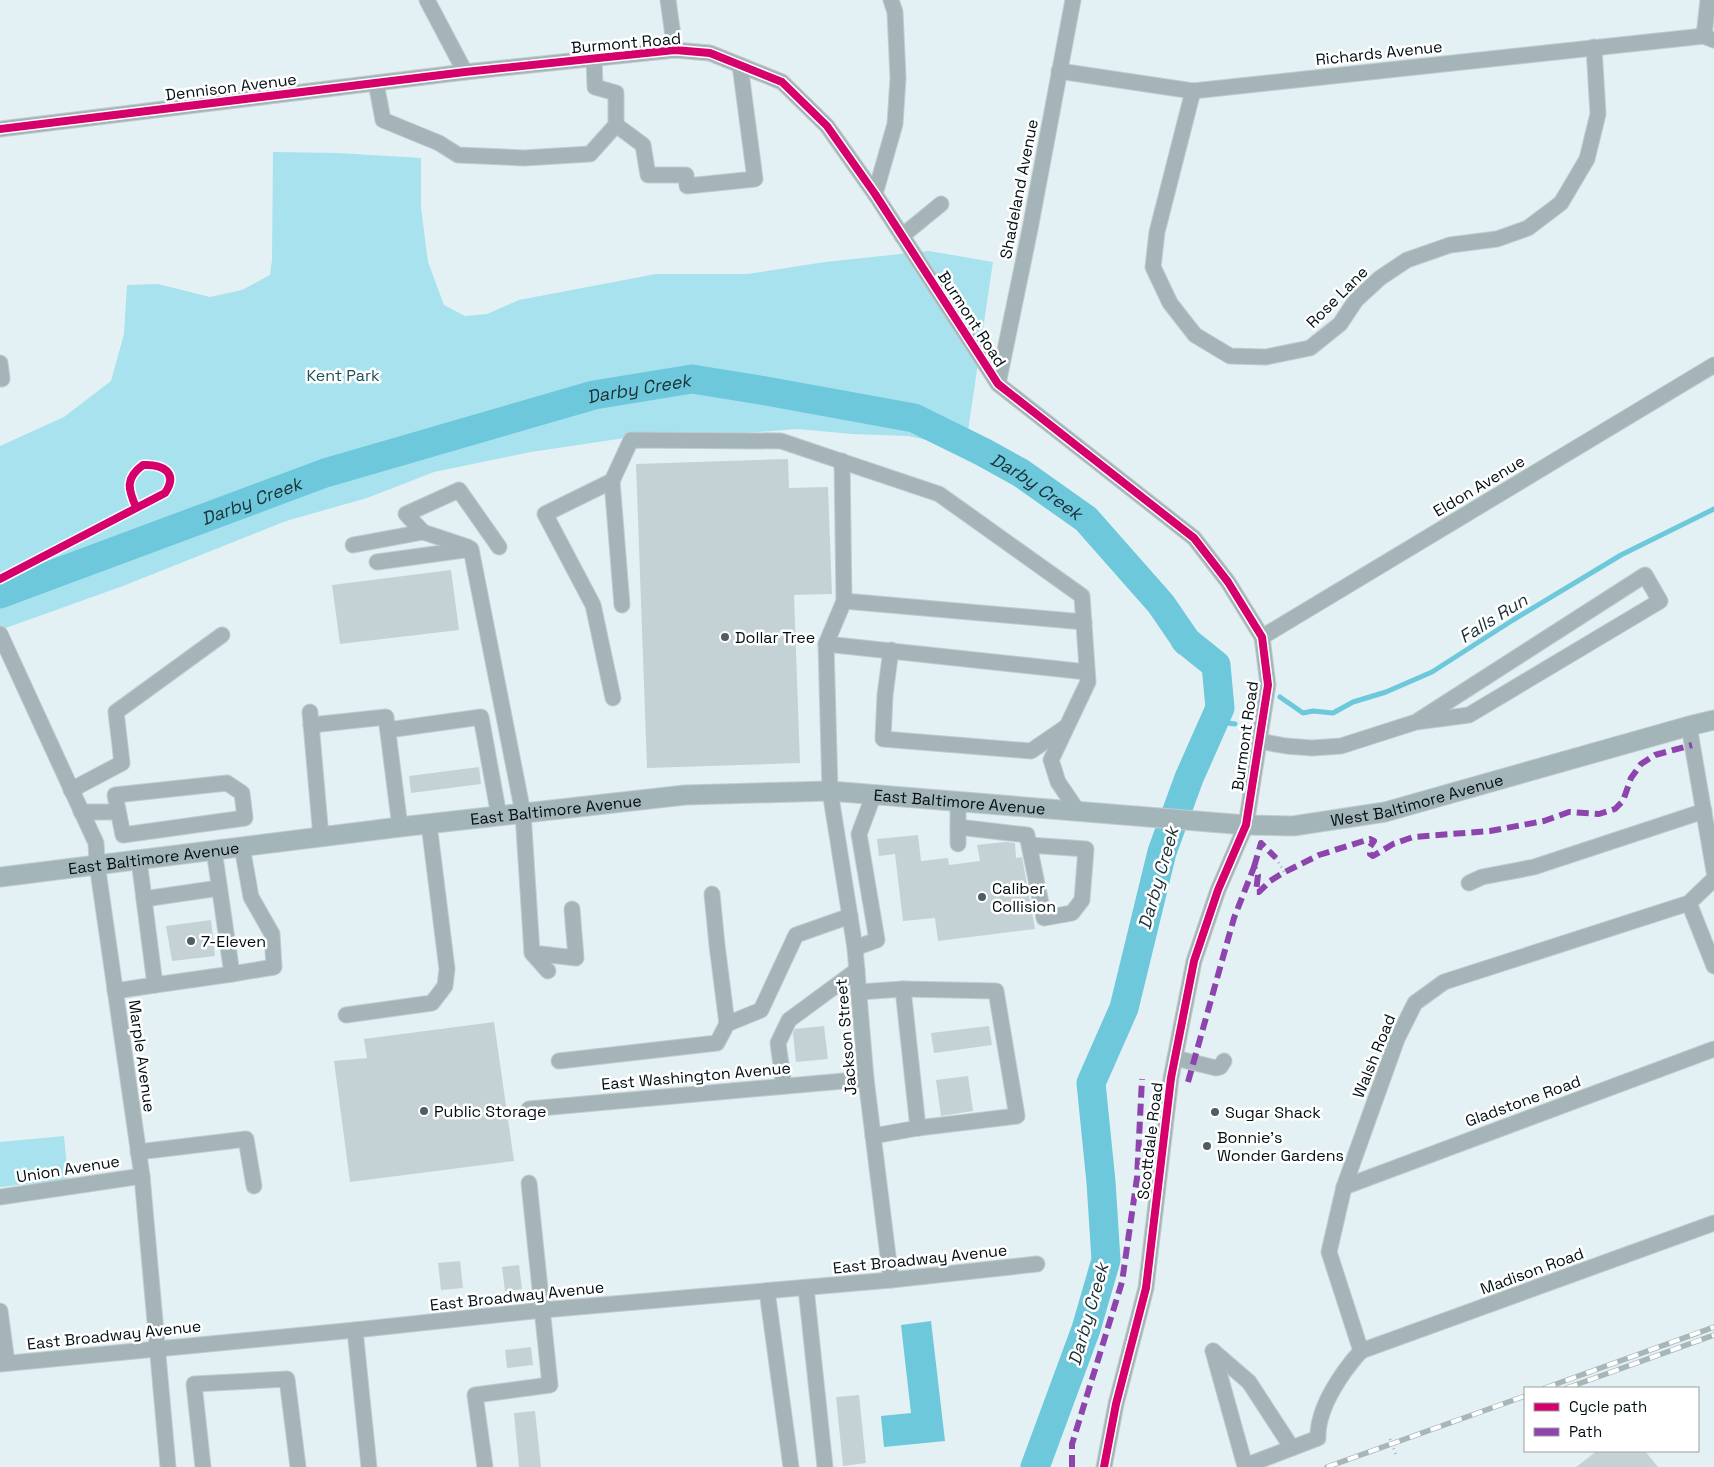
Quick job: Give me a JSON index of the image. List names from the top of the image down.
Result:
{
  "streets": {
    "main road": ["West Baltimore Avenue", "East Baltimore Avenue"],
    "street": [
      "Burmont Road",
      "Richards Avenue",
      "Dennison Avenue",
      "Shadeland Avenue",
      "Rose Lane",
      "Eldon Avenue",
      "Jackson Street",
      "Marple Avenue",
      "Walsh Road",
      "East Washington Avenue",
      "Gladstone Road",
      "Scottdale Road",
      "Union Avenue",
      "East Broadway Avenue",
      "Madison Road"
    ]
  },
  "crossings": [
    ["Burmont Road", "Dennison Avenue"],
    ["Burmont Road", "Shadeland Avenue"],
    ["Burmont Road", "Eldon Avenue"],
    ["Burmont Road", "West Baltimore Avenue"],
    ["Burmont Road", "Scottdale Road"],
    ["Richards Avenue", "Shadeland Avenue"],
    ["Richards Avenue", "Rose Lane"],
    ["West Baltimore Avenue", "East Baltimore Avenue"],
    ["West Baltimore Avenue", "Scottdale Road"],
    ["East Baltimore Avenue", "Jackson Street"],
    ["East Baltimore Avenue", "Marple Avenue"],
    ["Jackson Street", "East Washington Avenue"],
    ["Jackson Street", "East Broadway Avenue"],
    ["Marple Avenue", "Union Avenue"],
    ["Marple Avenue", "East Broadway Avenue"],
    ["Walsh Road", "Gladstone Road"],
    ["Walsh Road", "Madison Road"]
  ],
  "water": ["Darby Creek", "Falls Run"],
  "parks": ["Kent Park"],
  "places": [
    "Dollar Tree",
    "Caliber Collision",
    "7-Eleven",
    "Public Storage",
    "Sugar Shack",
    "Bonnie's Wonder Gardens"
  ],
  "legend": ["Cycle path", "Path"]
}
